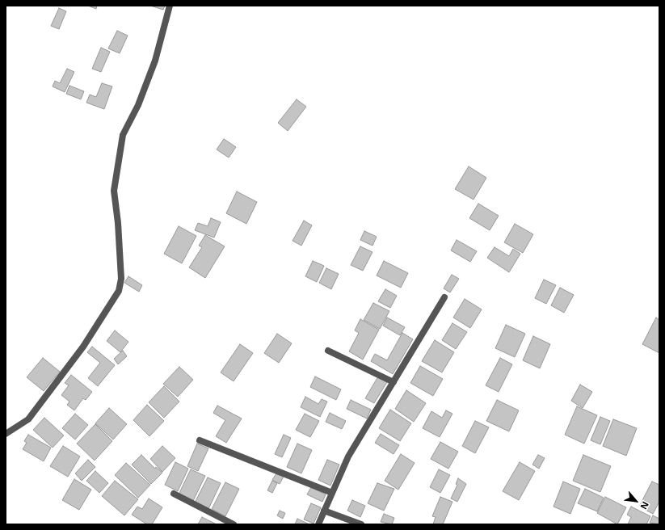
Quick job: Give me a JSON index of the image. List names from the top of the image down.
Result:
{
  "north": "bottom right"
}
